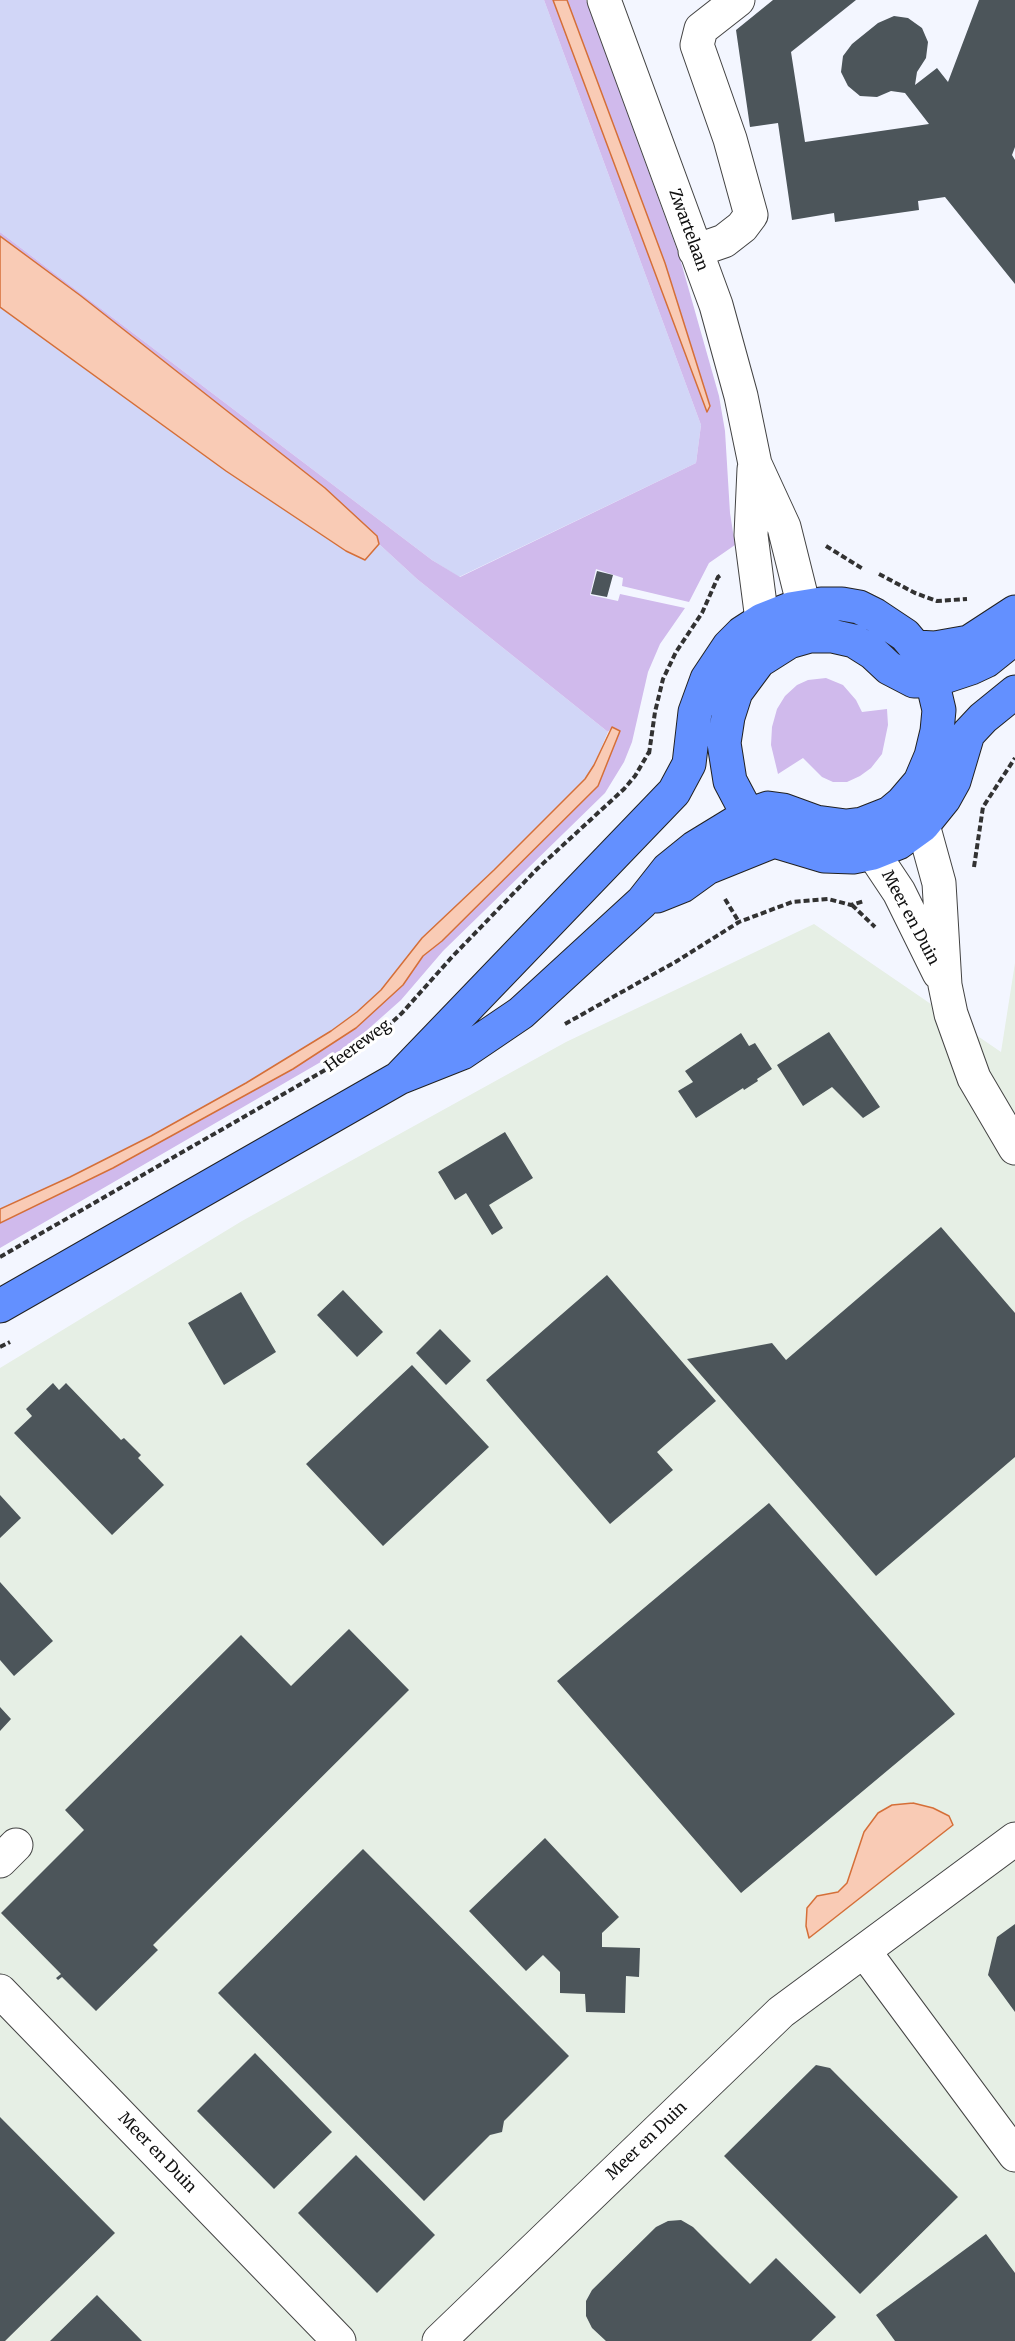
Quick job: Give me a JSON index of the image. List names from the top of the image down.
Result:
{
  "streets": {
    "street": ["Zwartelaan", "Meer en Duin"],
    "path": ["Heereweg"]
  }
}
